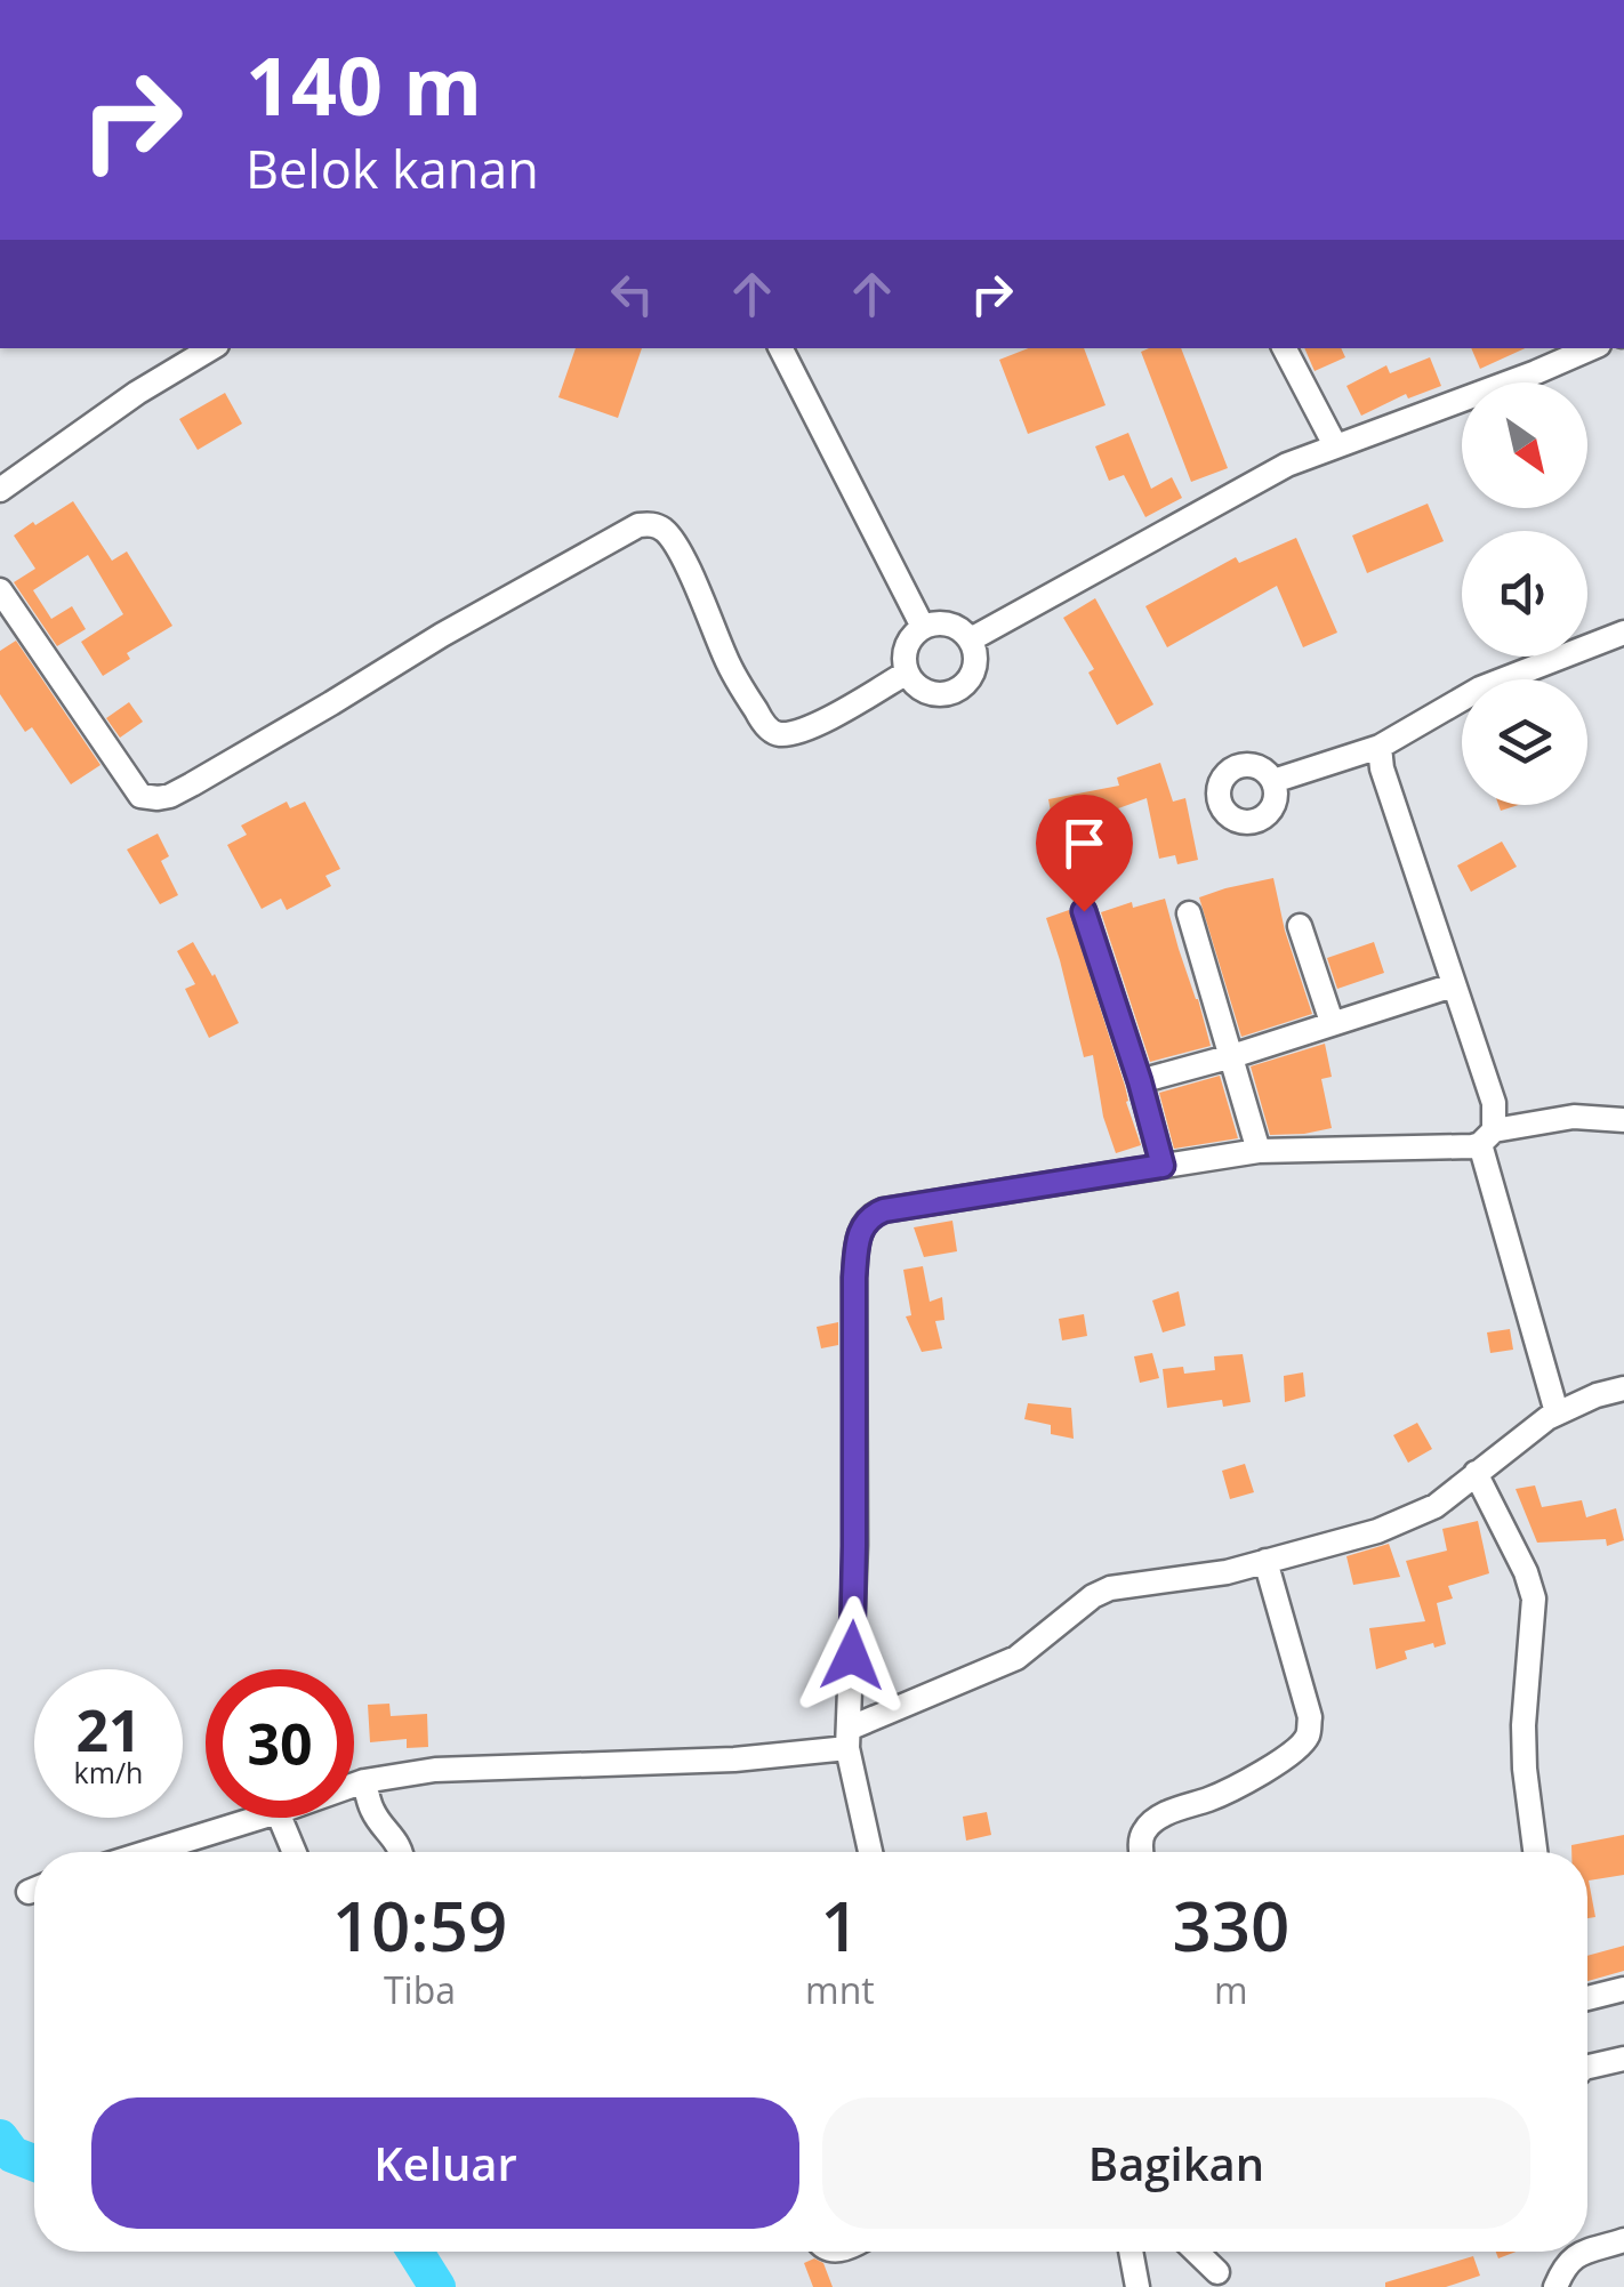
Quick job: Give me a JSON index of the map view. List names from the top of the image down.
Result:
{
  "north": "bottom right",
  "page": {
    "turn": ["140 m", "Belok kanan"],
    "speed": "21 km/h",
    "limit": "30",
    "eta": [
      "10:59",
      "Tiba",
      "1",
      "mnt",
      "330",
      "m"
    ],
    "buttons": ["Keluar", "Bagikan"]
  }
}
